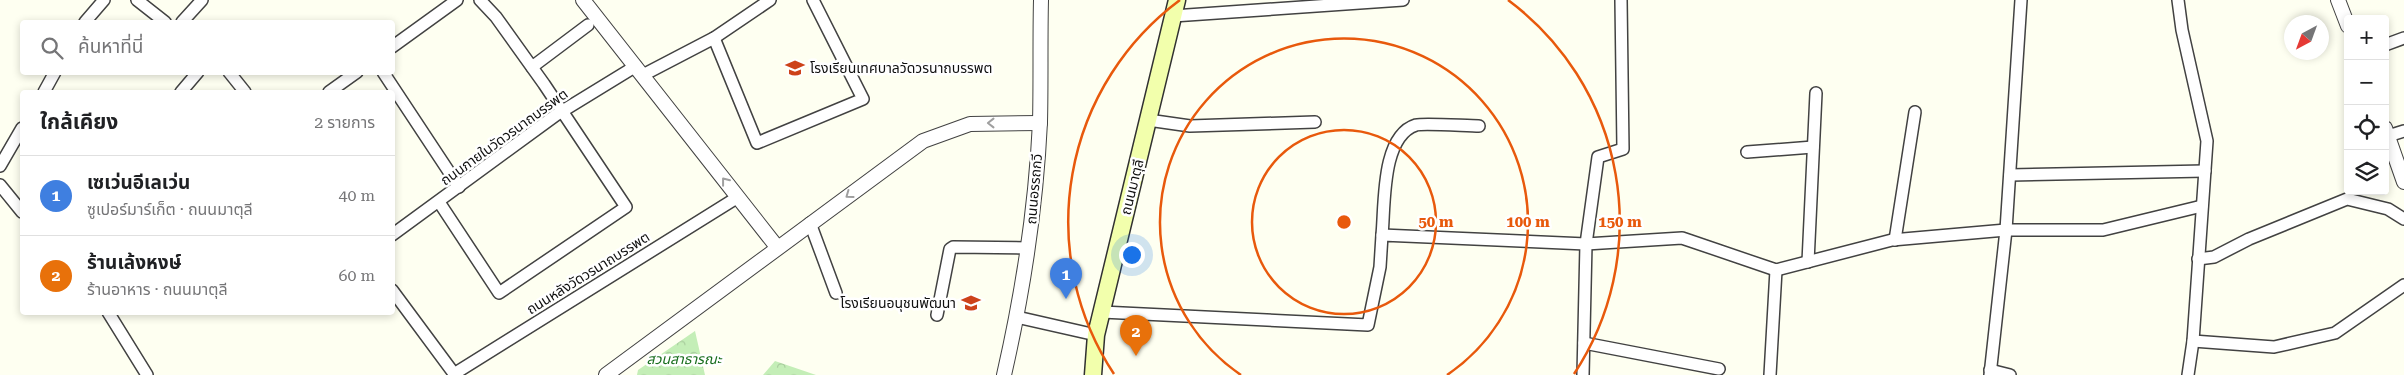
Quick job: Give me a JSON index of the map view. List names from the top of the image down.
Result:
{
  "streets": {
    "main road": ["ถนนมาตุลี"],
    "street": ["ถนนภายในวัดวรนาถบรรพต", "ถนนอรรถกวี", "ถนนหลังวัดวรนาถบรรพต"]
  },
  "parks": ["สวนสาธารณะ"],
  "places": {
    "school or university": ["โรงเรียนเทศบาลวัดวรนาถบรรพต", "โรงเรียนอนุชนพัฒนา"]
  },
  "north": "bottom left",
  "page": {
    "map_buttons": ["+", "−"],
    "search": "ค้นหาที่นี่",
    "heading": ["ใกล้เคียง", "2 รายการ"],
    "list": [
      {
        "mark": "1",
        "name": "เซเว่นอีเลเว่น",
        "note": "ซูเปอร์มาร์เก็ต · ถนนมาตุลี",
        "value": "40 m"
      },
      {
        "mark": "2",
        "name": "ร้านเล้งหงษ์",
        "note": "ร้านอาหาร · ถนนมาตุลี",
        "value": "60 m"
      }
    ],
    "pins": ["1", "2"]
  },
  "rings": ["50 m", "100 m", "150 m"]
}
